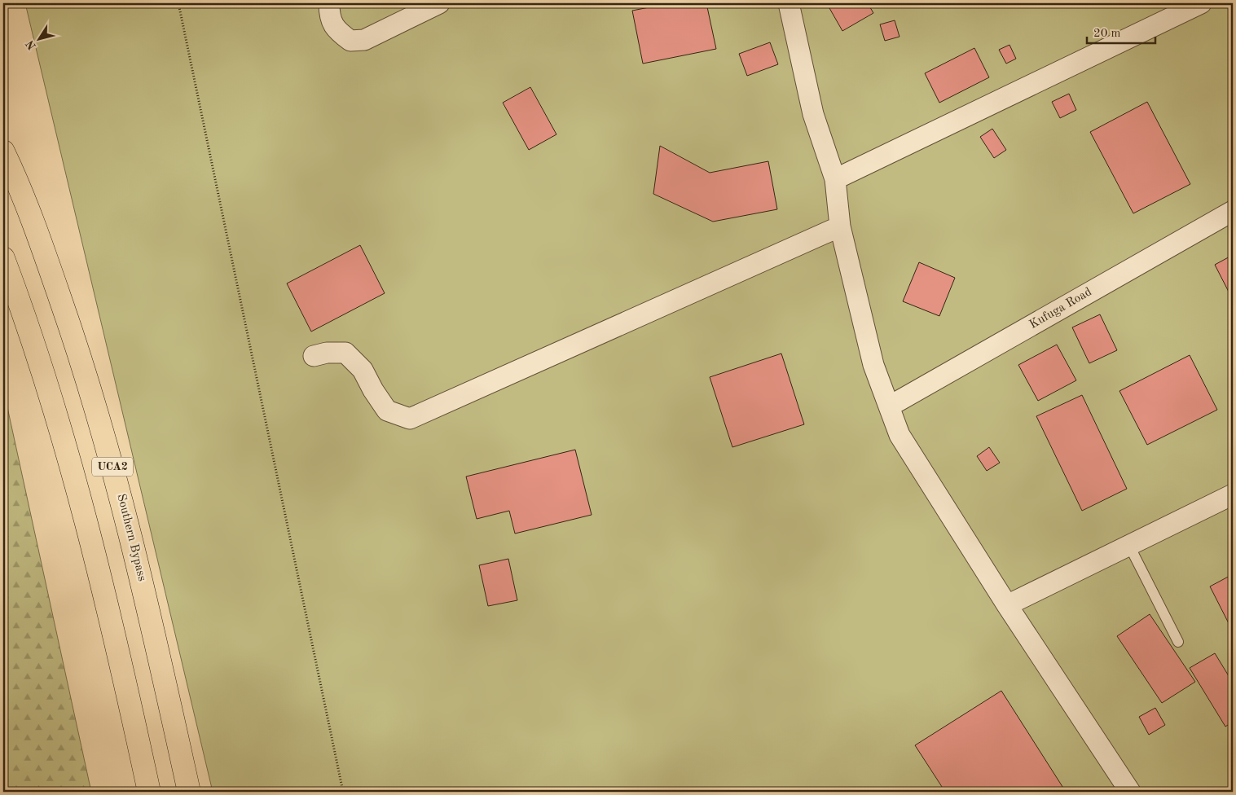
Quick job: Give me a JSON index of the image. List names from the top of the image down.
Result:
{
  "streets": {
    "highway": ["UCA2", "Southern Bypass"],
    "street": ["Kufuga Road"]
  },
  "scale_bar": "20 m",
  "north": "bottom left"
}
